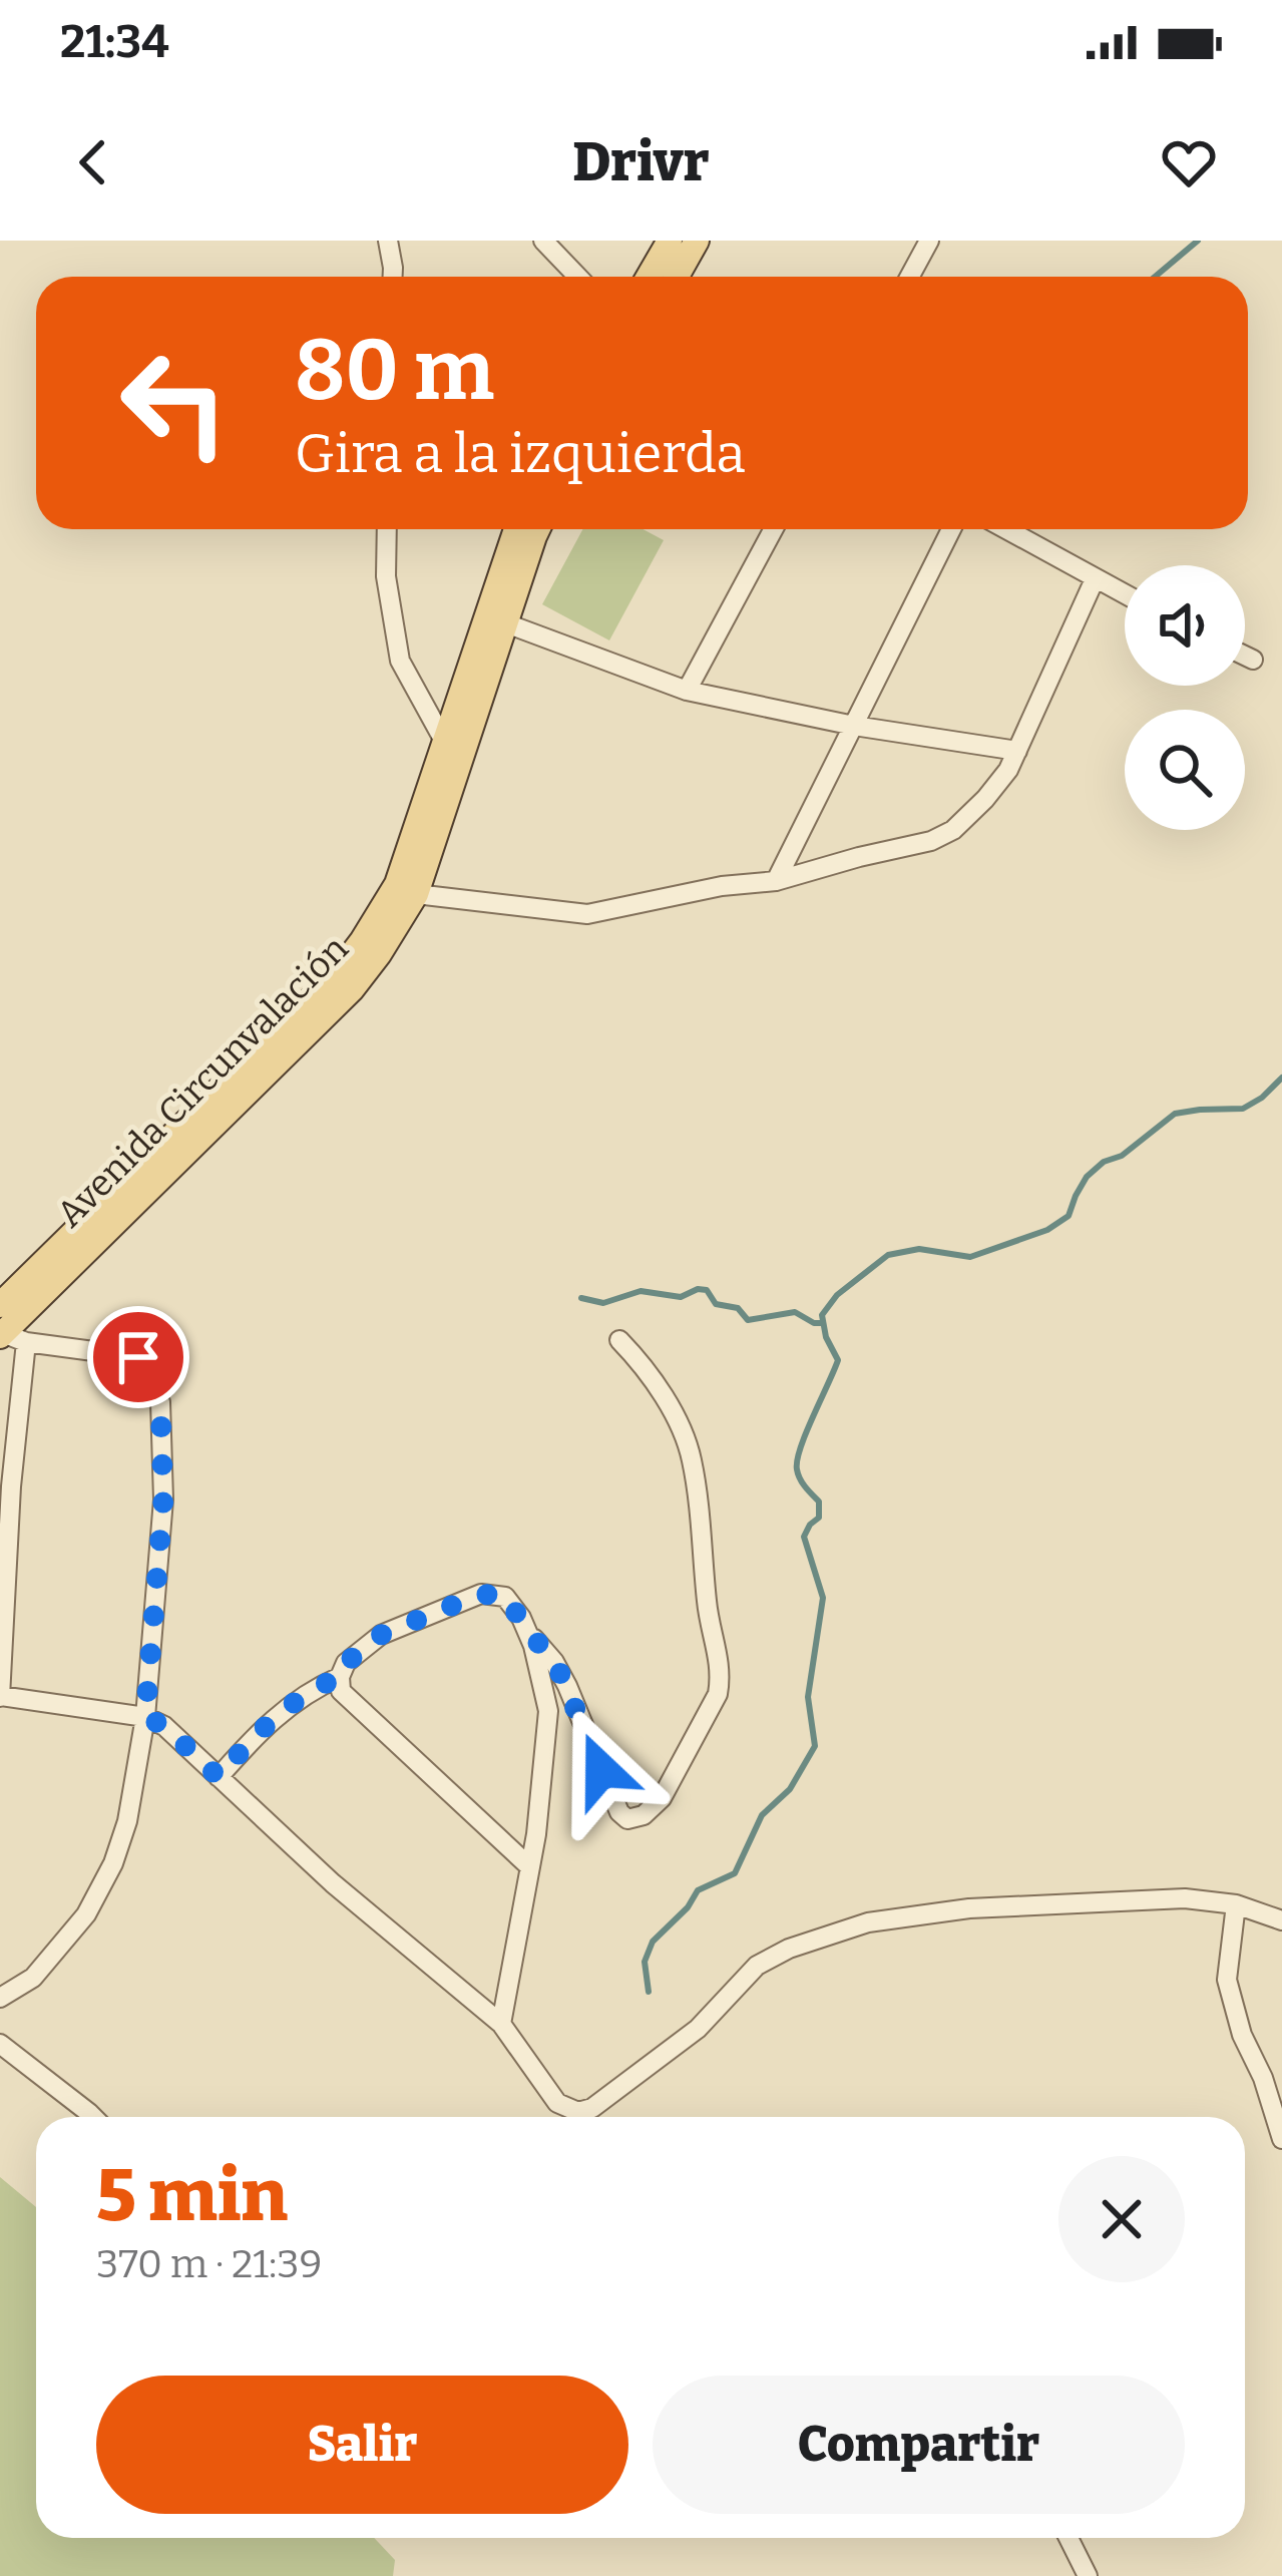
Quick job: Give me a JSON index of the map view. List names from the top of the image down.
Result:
{
  "streets": {
    "main road": ["Avenida Circunvalación"]
  },
  "page": {
    "status": "21:34",
    "header": "Drivr",
    "turn": ["80 m", "Gira a la izquierda"],
    "heading": ["5 min", "370 m · 21:39"],
    "buttons": ["Salir", "Compartir"]
  }
}
